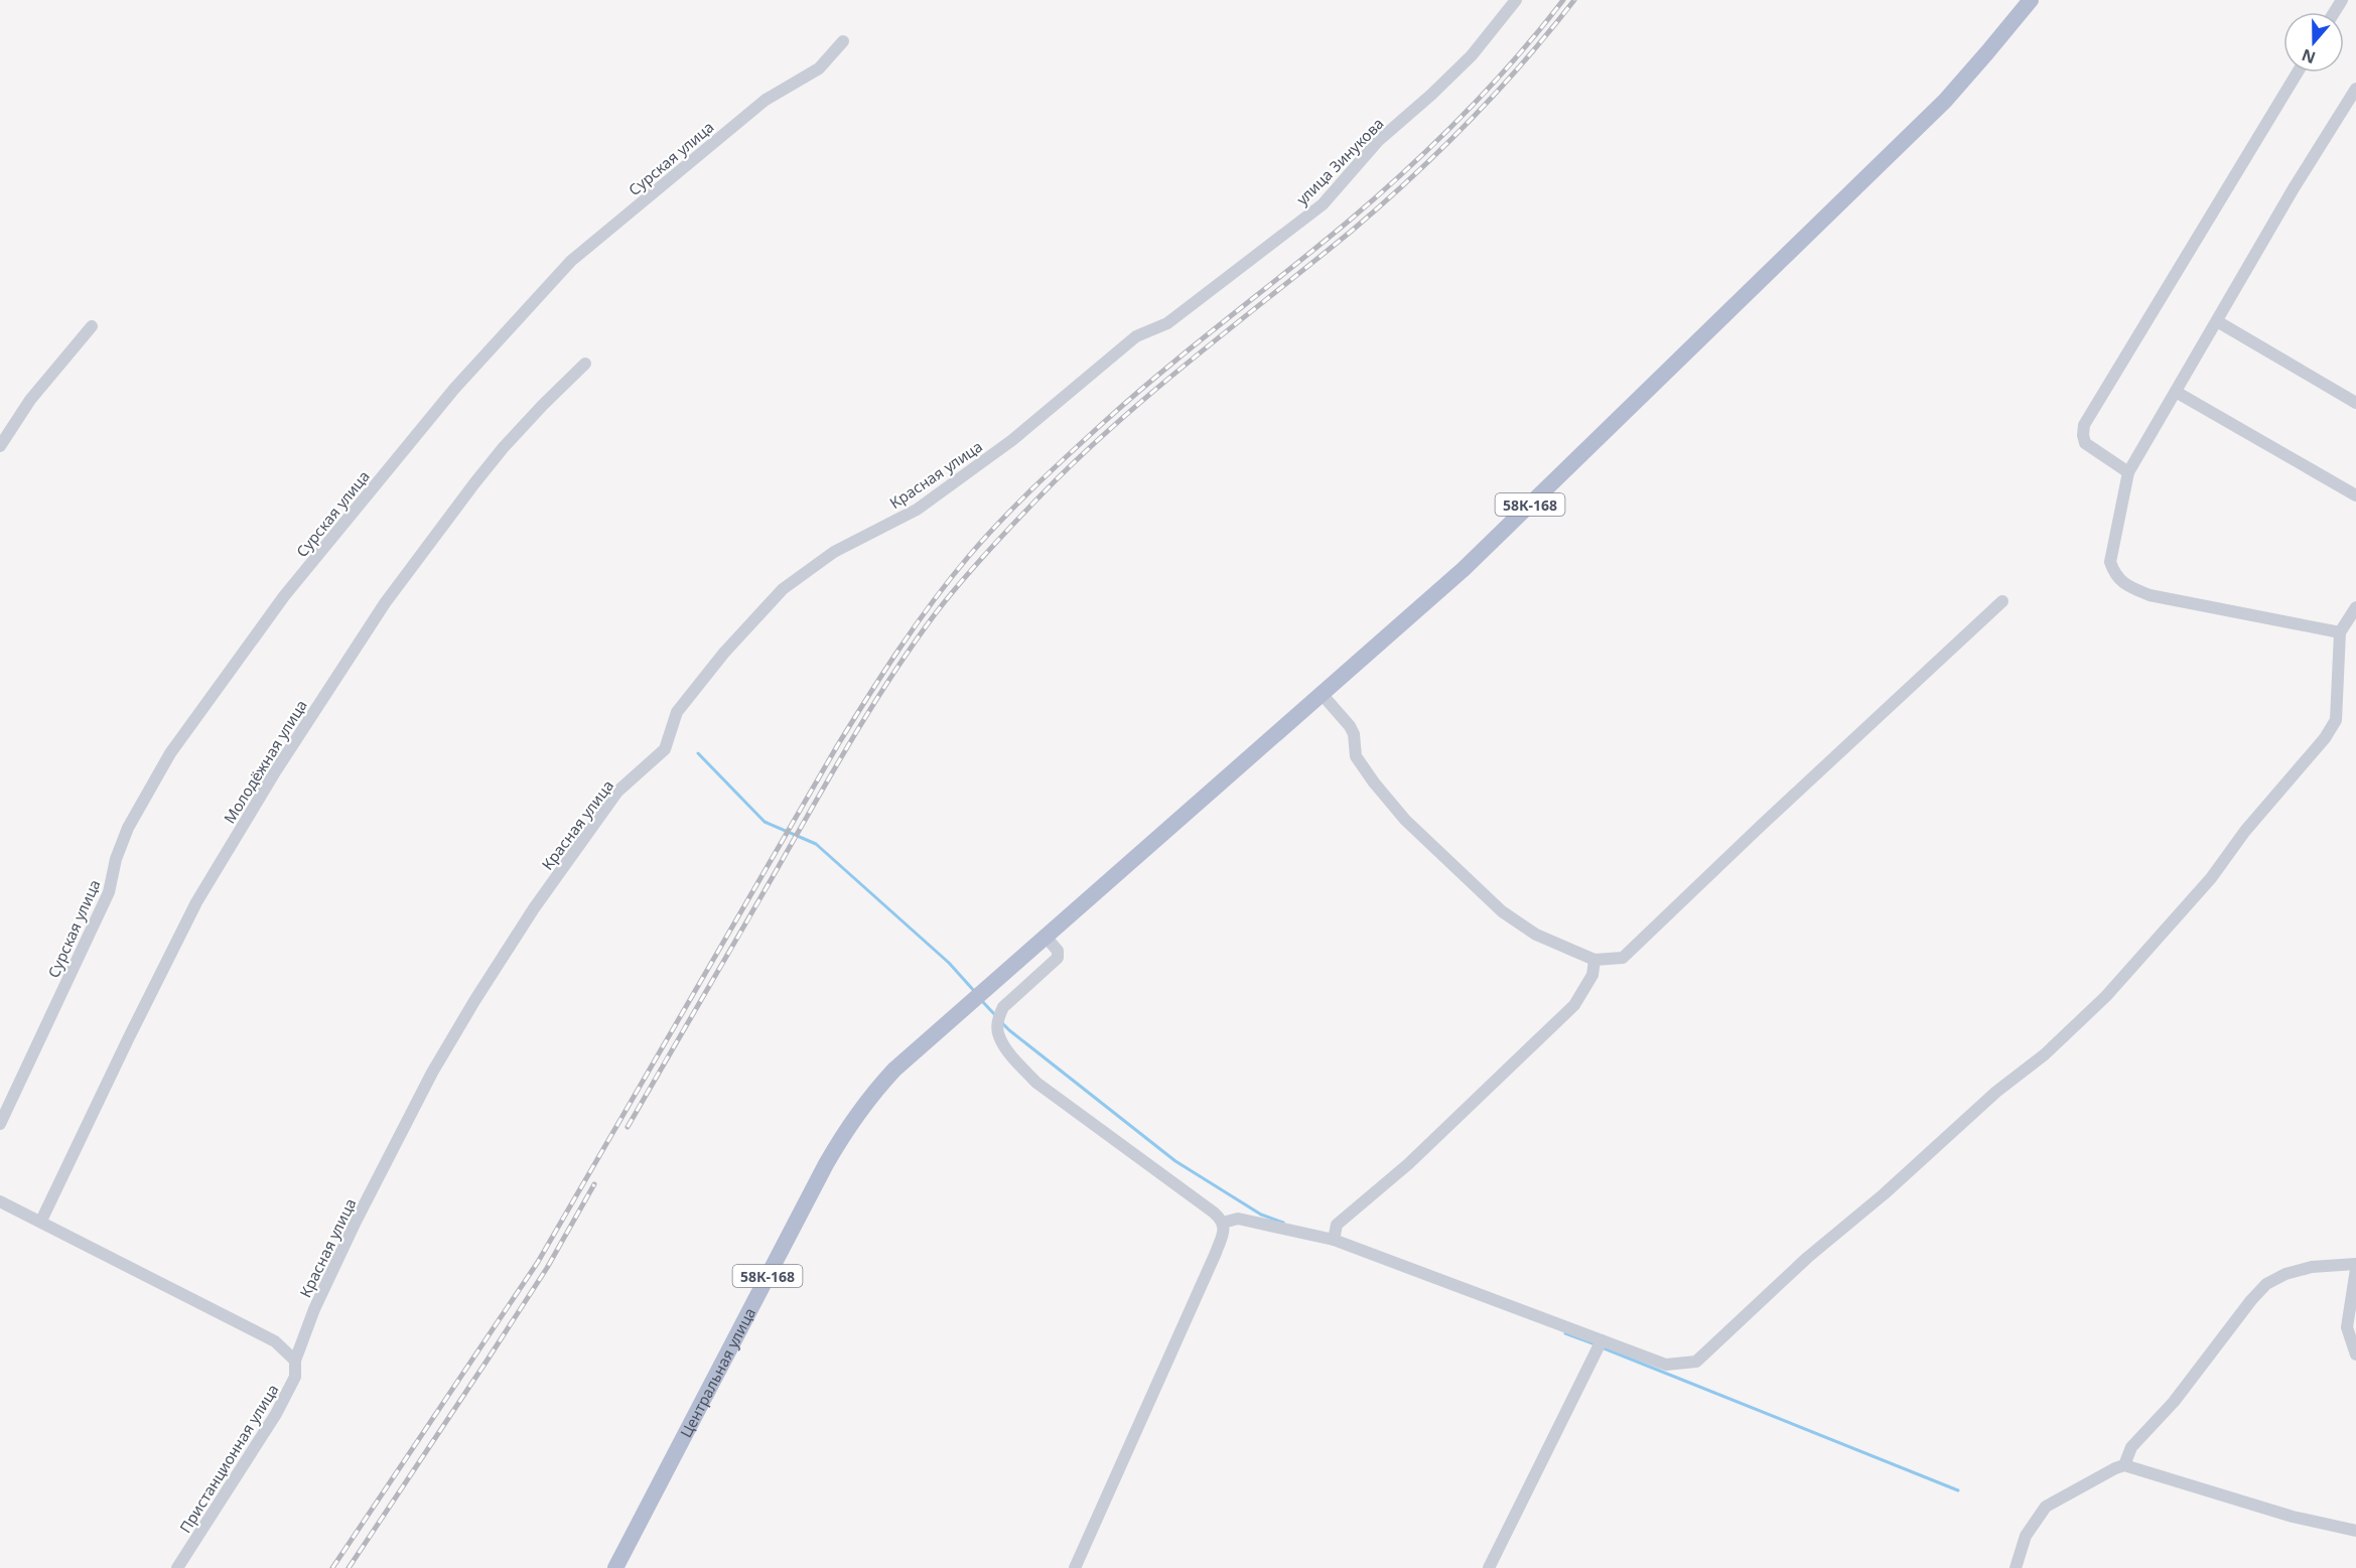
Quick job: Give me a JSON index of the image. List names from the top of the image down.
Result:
{
  "streets": {
    "main road": ["58К-168", "Центральная улица"],
    "street": [
      "Сурская улица",
      "улица Зинукова",
      "Красная улица",
      "Молодёжная улица",
      "Пристанционная улица"
    ]
  },
  "crossings": [
    ["улица Зинукова", "Красная улица"],
    ["Красная улица", "Пристанционная улица"],
    ["58К-168", "Центральная улица"]
  ],
  "north": "bottom"
}
